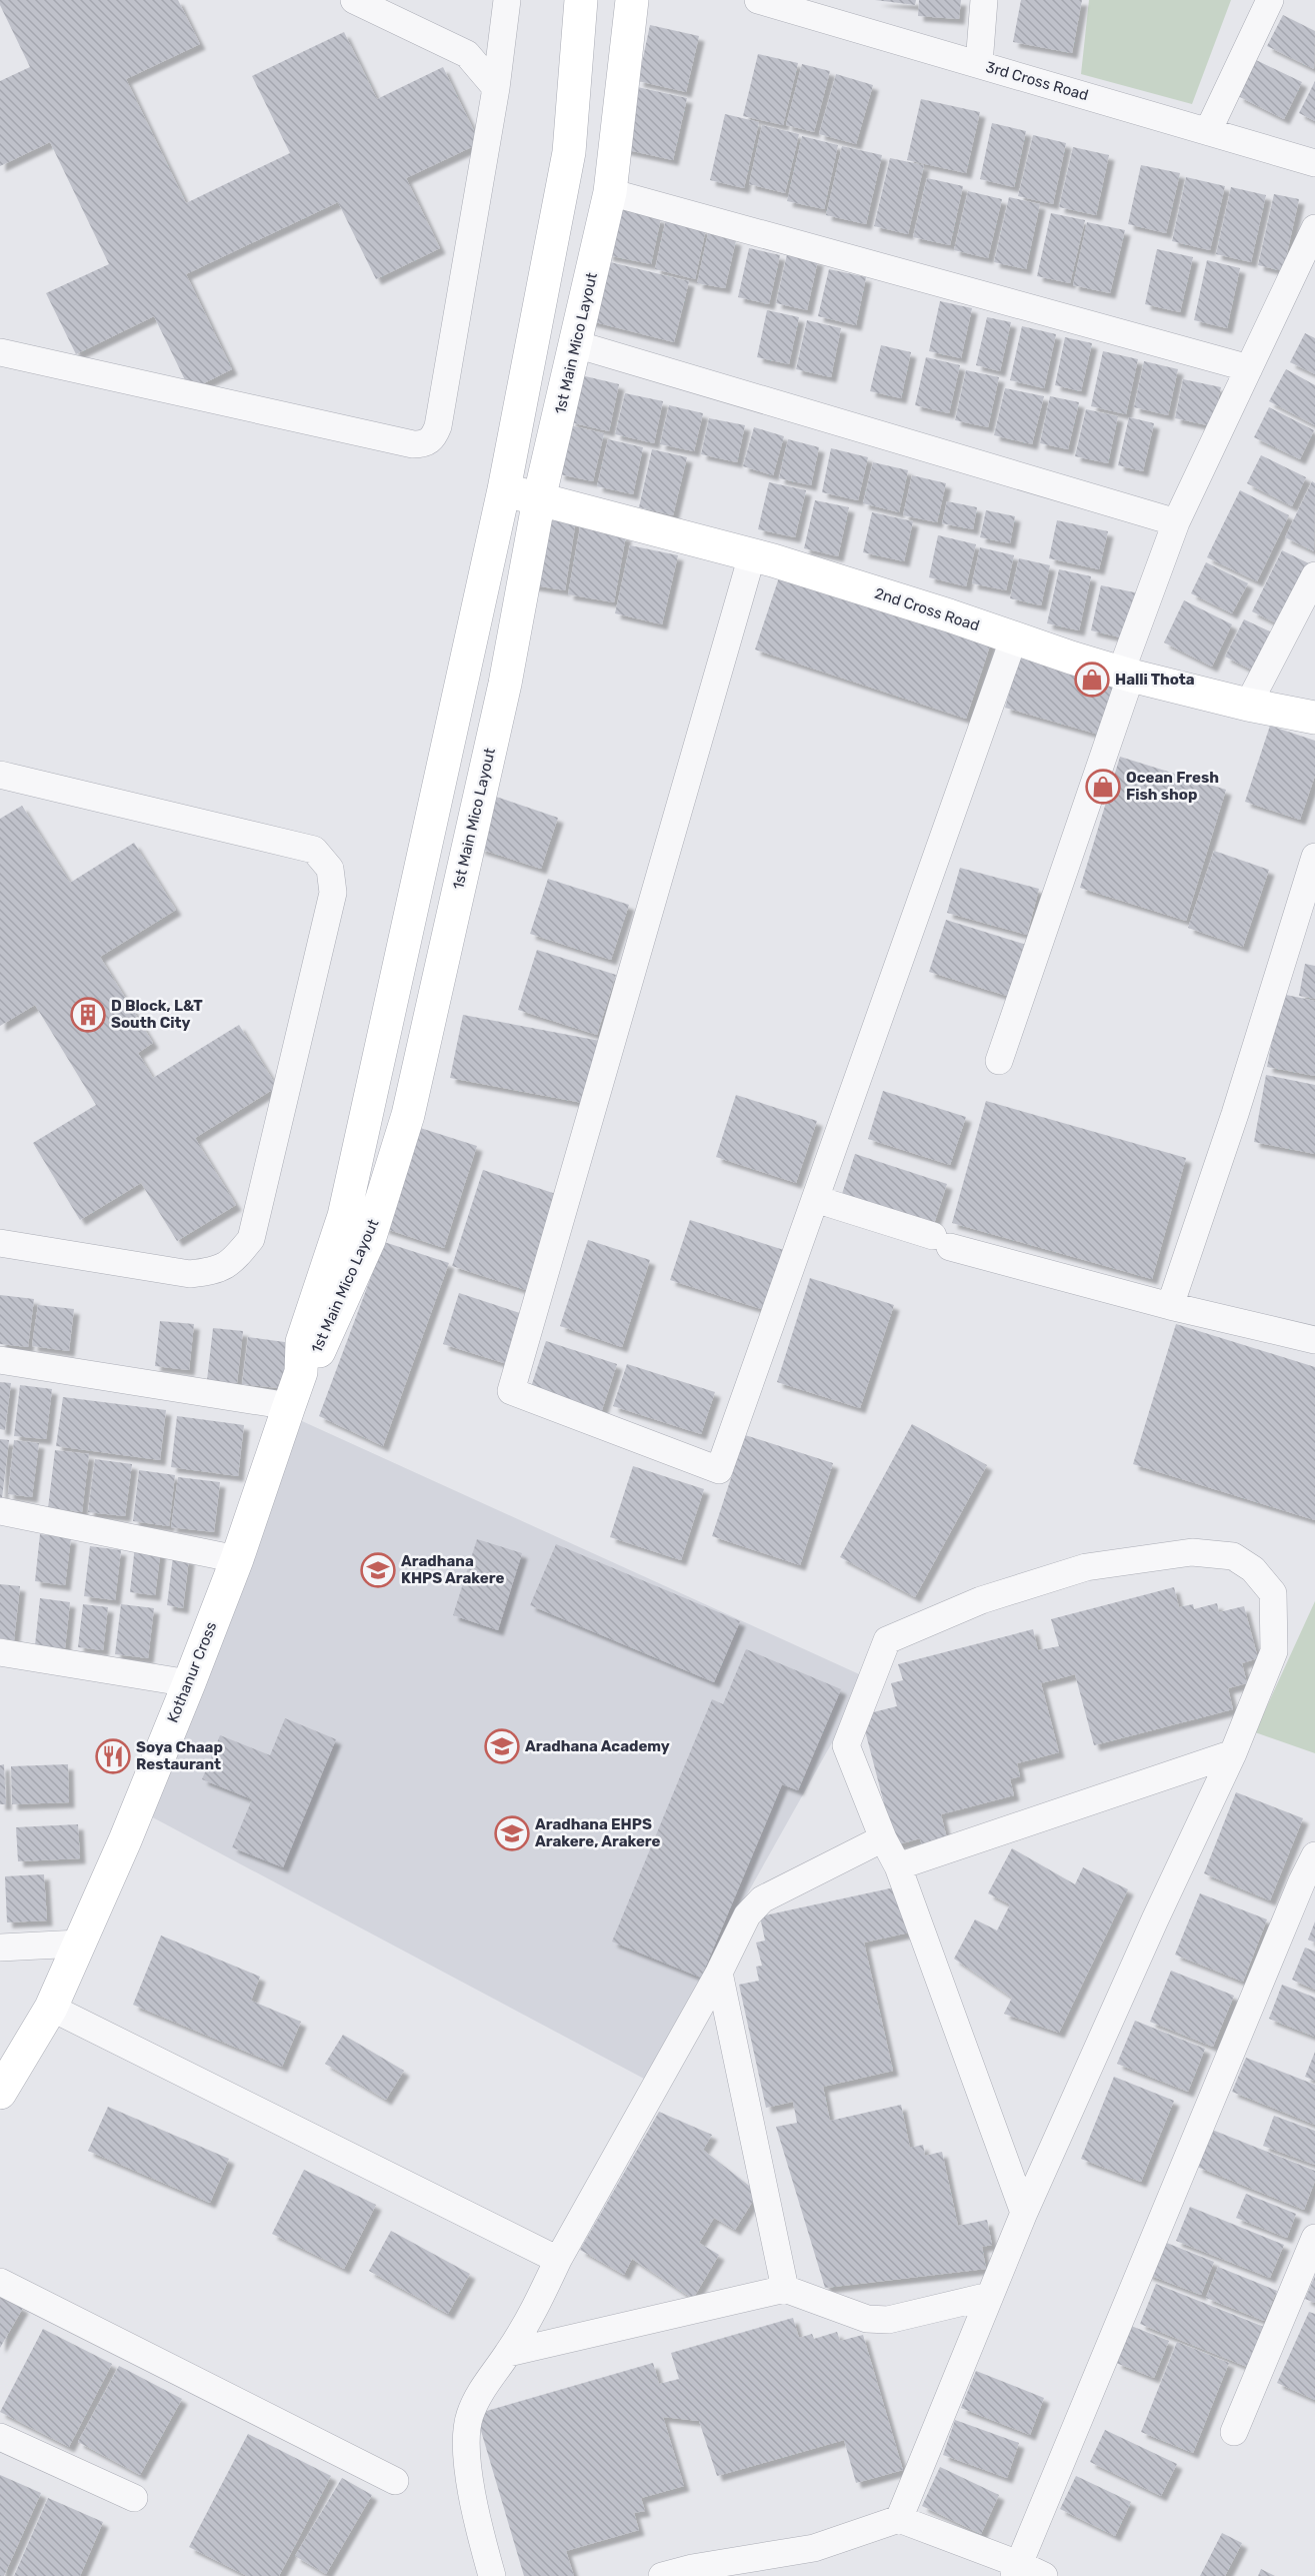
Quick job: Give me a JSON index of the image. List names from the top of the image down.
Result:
{
  "streets": {
    "street": [
      "3rd Cross Road",
      "1st Main Mico Layout",
      "2nd Cross Road",
      "Kothanur Cross"
    ]
  },
  "crossings": [
    ["1st Main Mico Layout", "2nd Cross Road"],
    ["1st Main Mico Layout", "Kothanur Cross"]
  ],
  "places": {
    "shop": ["Halli Thota", "Ocean Fresh Fish shop"],
    "building": ["D Block, L&T South City"],
    "school or university": ["Aradhana KHPS Arakere", "Aradhana Academy", "Aradhana EHPS Arakere, Arakere"],
    "restaurant": ["Soya Chaap Restaurant"]
  }
}
